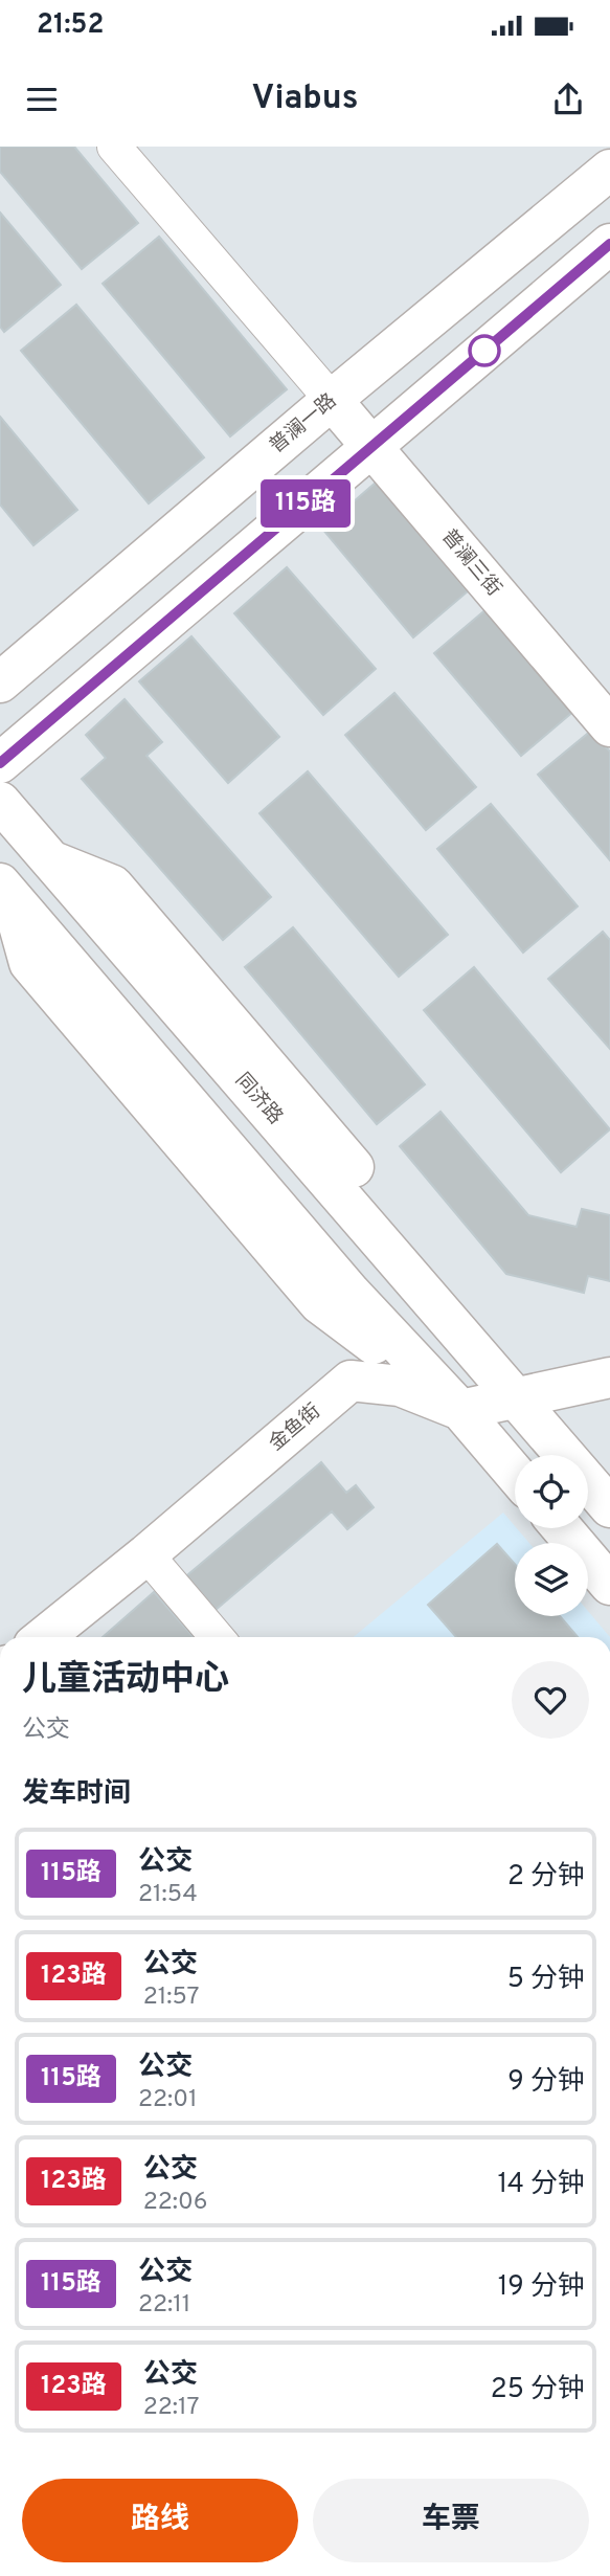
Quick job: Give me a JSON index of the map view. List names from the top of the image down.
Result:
{
  "streets": {
    "main road": [
      "普澜一路",
      "普澜三街",
      "同济路",
      "金鱼街"
    ]
  },
  "crossings": [
    ["普澜一路", "普澜三街"]
  ],
  "lines": ["bus line 115路"],
  "page": {
    "status": "21:52",
    "header": "Viabus",
    "on_map": "115路",
    "heading": [
      ["儿童活动中心", "公交"],
      "发车时间"
    ],
    "list": [
      {
        "mark": "115路",
        "name": "公交",
        "note": "21:54",
        "value": "2 分钟"
      },
      {
        "mark": "123路",
        "name": "公交",
        "note": "21:57",
        "value": "5 分钟"
      },
      {
        "mark": "115路",
        "name": "公交",
        "note": "22:01",
        "value": "9 分钟"
      },
      {
        "mark": "123路",
        "name": "公交",
        "note": "22:06",
        "value": "14 分钟"
      },
      {
        "mark": "115路",
        "name": "公交",
        "note": "22:11",
        "value": "19 分钟"
      },
      {
        "mark": "123路",
        "name": "公交",
        "note": "22:17",
        "value": "25 分钟"
      }
    ],
    "buttons": ["路线", "车票"]
  }
}
